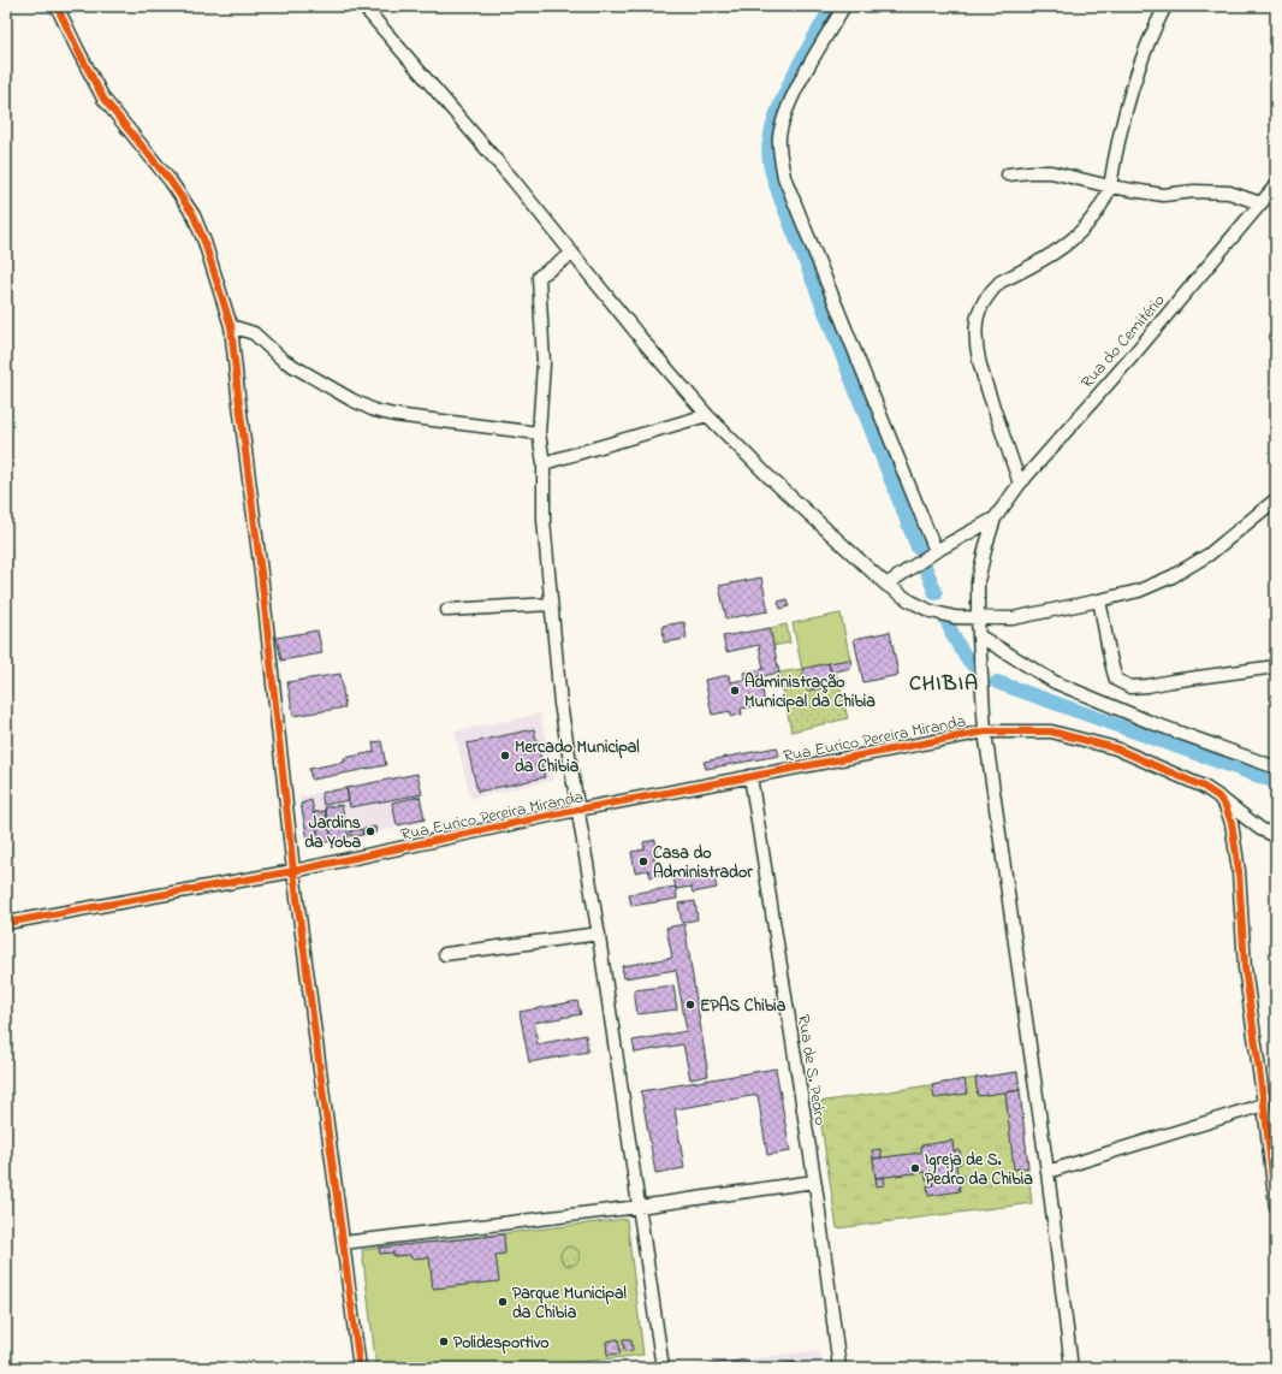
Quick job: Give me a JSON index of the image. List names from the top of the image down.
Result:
{
  "streets": {
    "street": ["Rua do Cemitério", "Rua Eurico Pereira Miranda", "Rua de S. Pedro"]
  },
  "crossings": [
    ["Rua Eurico Pereira Miranda", "Rua de S. Pedro"]
  ],
  "districts": ["CHIBIA"],
  "places": [
    "Administração Municipal da Chibia",
    "Mercado Municipal da Chibia",
    "Jardins da Yoba",
    "Casa do Administrador",
    "EPAS Chibia",
    "Igreja de S. Pedro da Chibia",
    "Parque Municipal da Chibia",
    "Polidesportivo"
  ]
}
